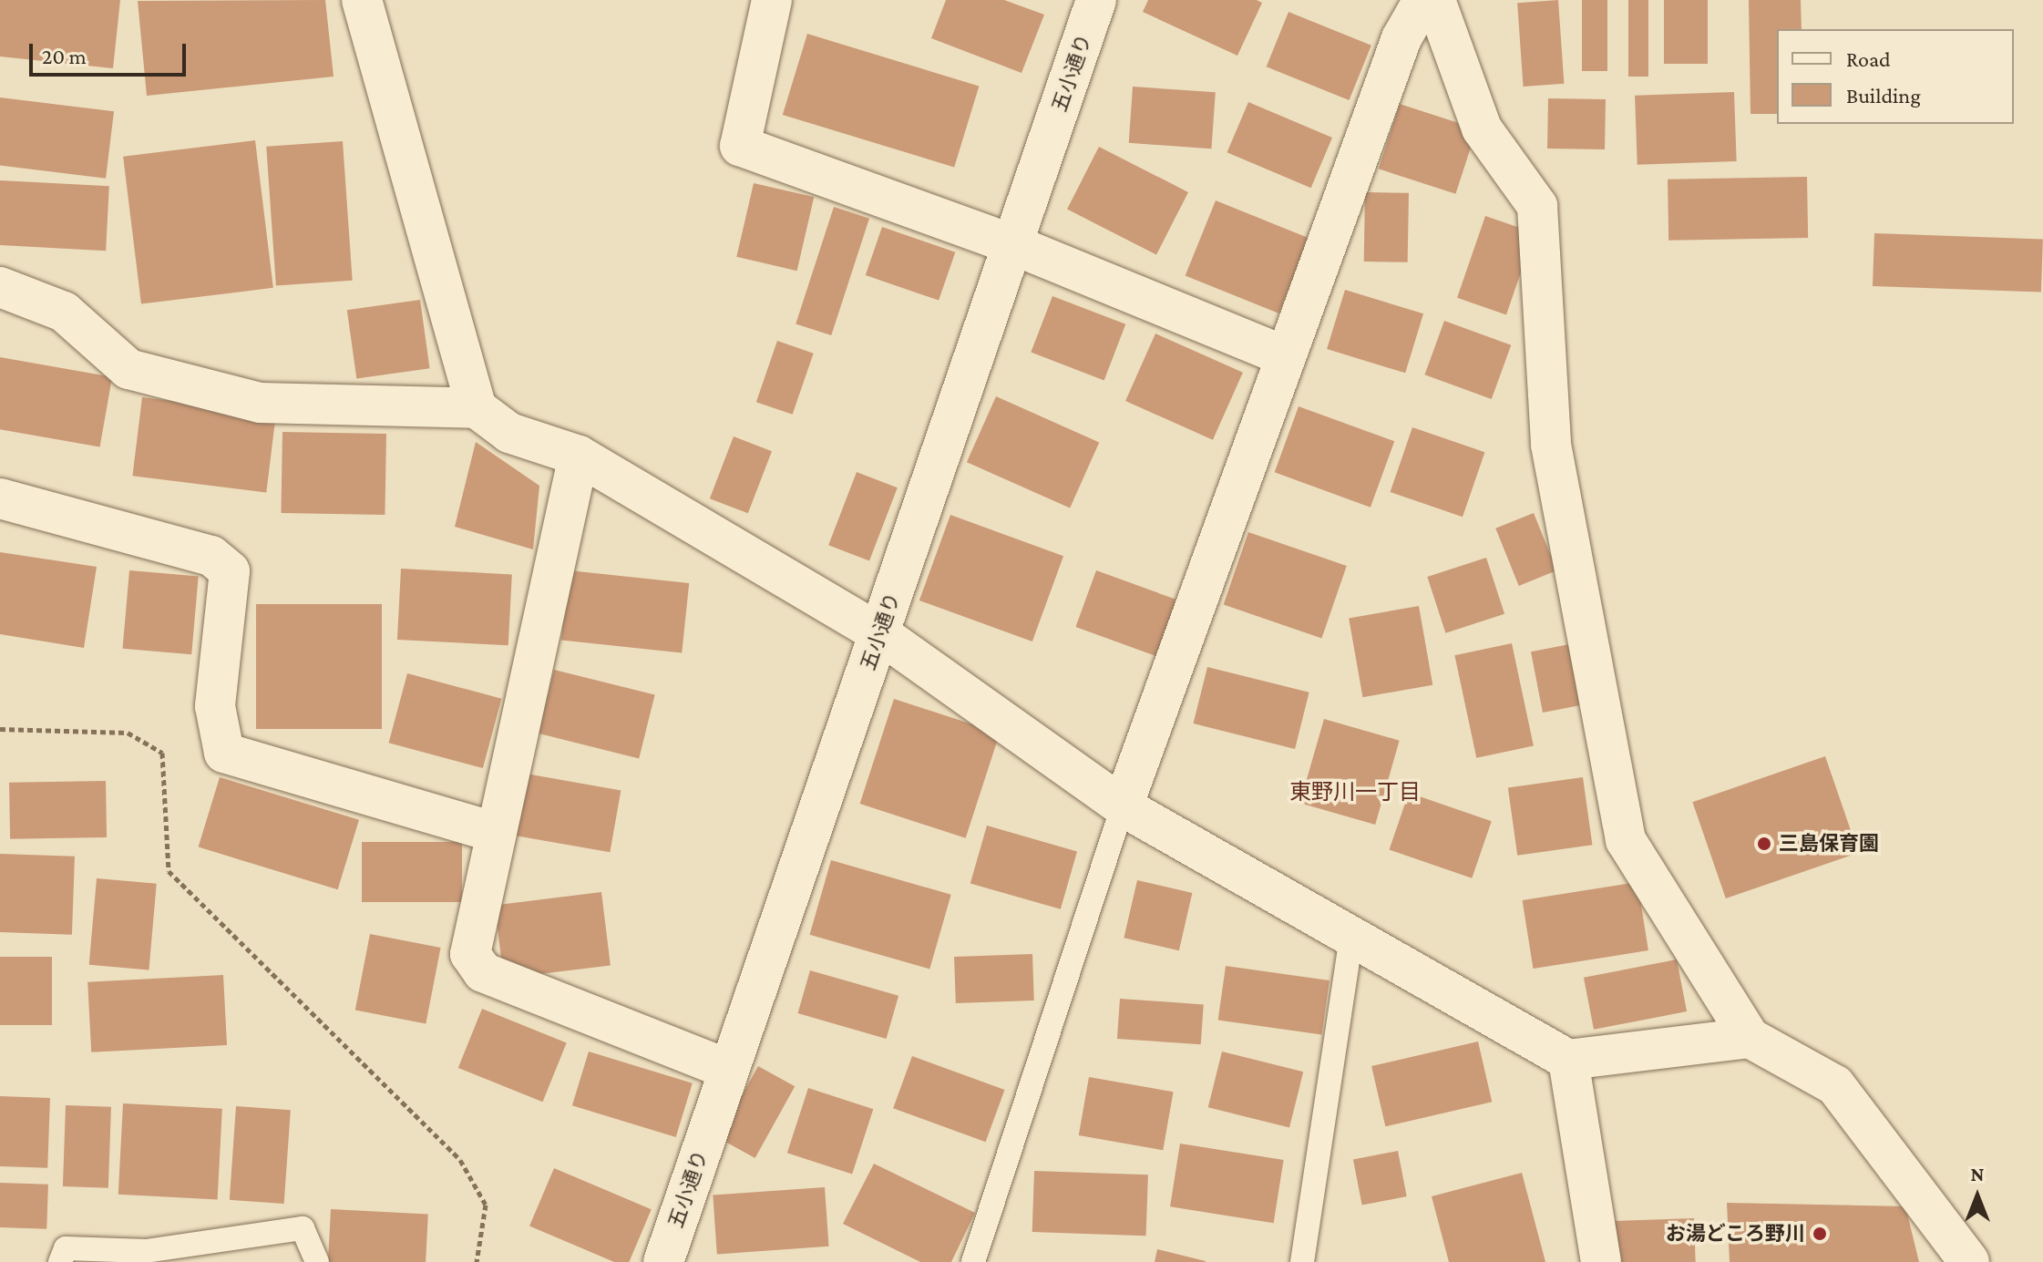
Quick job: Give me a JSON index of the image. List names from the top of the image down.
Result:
{
  "streets": {
    "street": ["五小通り"]
  },
  "districts": ["東野川一丁目"],
  "places": ["三島保育園", "お湯どころ野川"],
  "legend": ["Road", "Building"],
  "scale_bar": "20 m",
  "north": "top"
}
